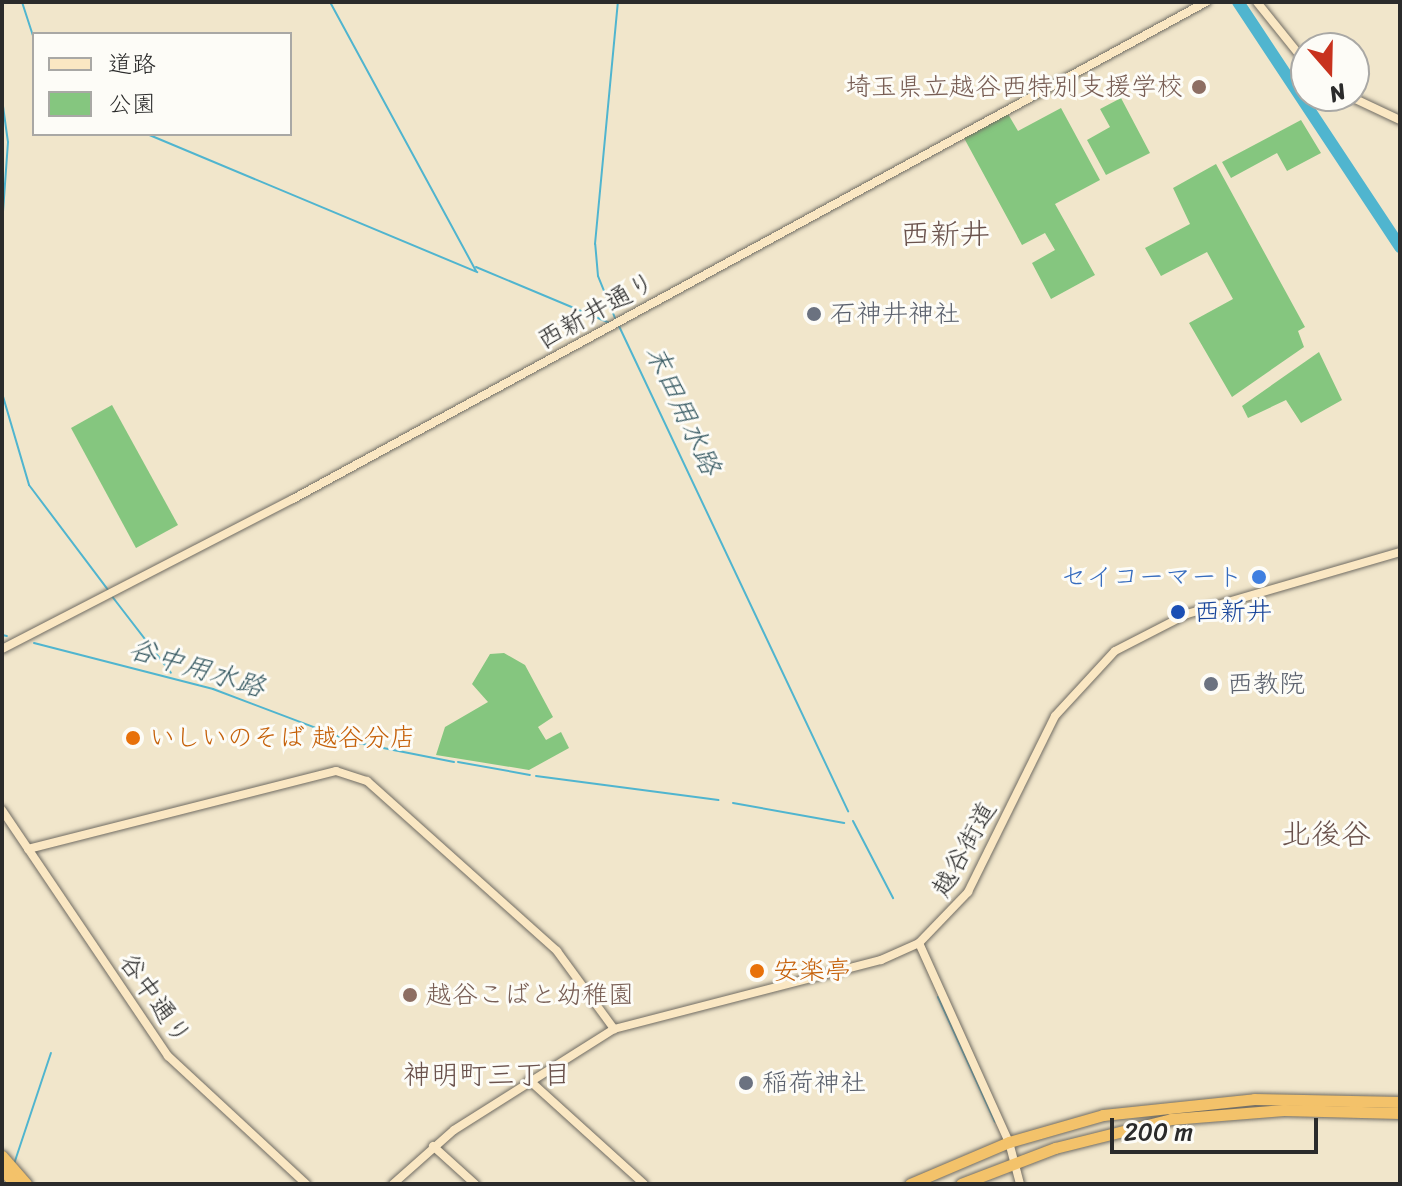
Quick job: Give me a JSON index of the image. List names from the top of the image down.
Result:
{
  "streets": {
    "street": ["西新井通り", "越谷街道", "谷中通り"]
  },
  "districts": ["西新井", "北後谷", "神明町三丁目"],
  "water": ["末田用水路", "谷中用水路"],
  "places": [
    "埼玉県立越谷西特別支援学校",
    "石神井神社",
    "セイコーマート",
    "西新井",
    "西教院",
    "いしいのそば 越谷分店",
    "安楽亭",
    "越谷こばと幼稚園",
    "稲荷神社"
  ],
  "legend": ["道路", "公園"],
  "scale_bar": "200 m",
  "north": "bottom"
}
